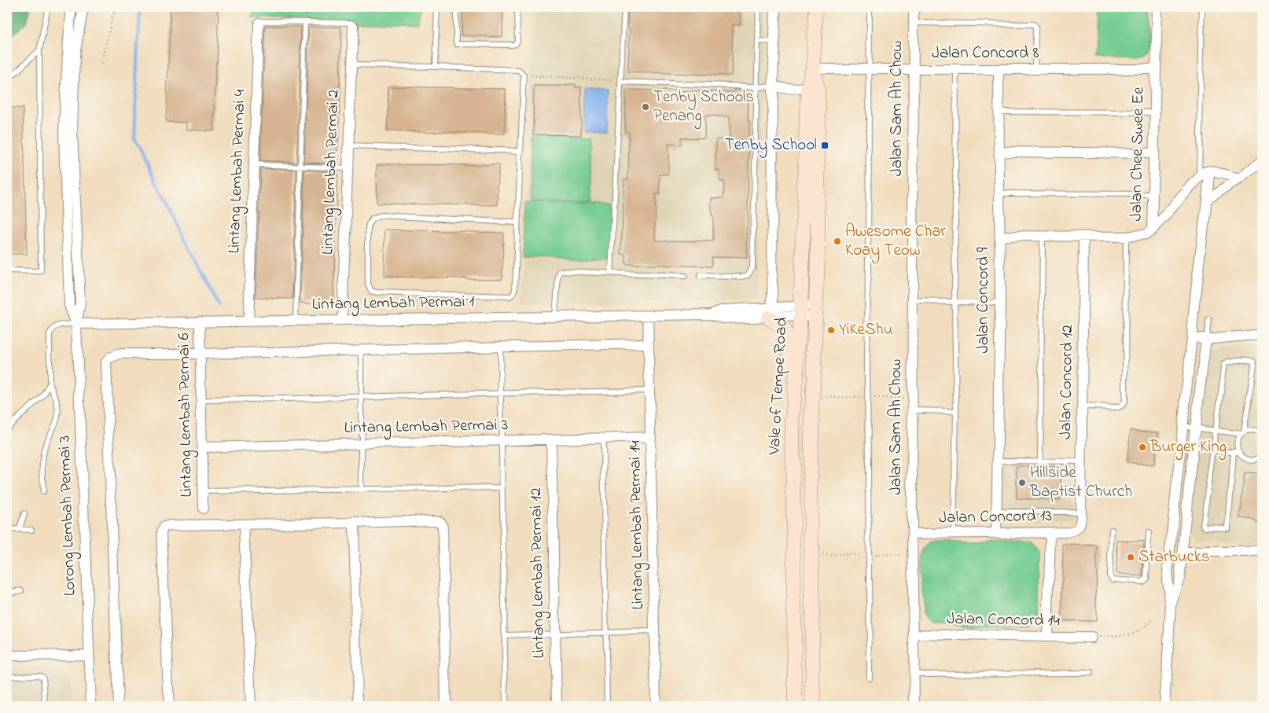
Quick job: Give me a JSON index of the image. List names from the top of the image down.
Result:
{
  "streets": {
    "main road": ["Vale of Tempe Road"],
    "street": [
      "Jalan Concord 8",
      "Jalan Sam Ah Chow",
      "Jalan Chee Swee Ee",
      "Lintang Lembah Permai 4",
      "Lintang Lembah Permai 2",
      "Jalan Concord 9",
      "Lintang Lembah Permai 1",
      "Jalan Concord 12",
      "Lintang Lembah Permai 6",
      "Lintang Lembah Permai 3",
      "Lorong Lembah Permai 3",
      "Jalan Concord 13",
      "Lintang Lembah Permai 14",
      "Lintang Lembah Permai 12",
      "Jalan Concord 14"
    ]
  },
  "crossings": [
    ["Jalan Concord 8", "Jalan Sam Ah Chow"],
    ["Jalan Concord 8", "Jalan Chee Swee Ee"],
    ["Jalan Concord 8", "Jalan Concord 9"],
    ["Jalan Concord 8", "Vale of Tempe Road"],
    ["Jalan Sam Ah Chow", "Jalan Concord 13"],
    ["Jalan Sam Ah Chow", "Jalan Concord 14"],
    ["Lintang Lembah Permai 4", "Lintang Lembah Permai 1"],
    ["Lintang Lembah Permai 2", "Lintang Lembah Permai 1"],
    ["Jalan Concord 9", "Jalan Concord 13"],
    ["Lintang Lembah Permai 1", "Vale of Tempe Road"],
    ["Lintang Lembah Permai 1", "Lintang Lembah Permai 6"],
    ["Lintang Lembah Permai 1", "Lorong Lembah Permai 3"],
    ["Lintang Lembah Permai 1", "Lintang Lembah Permai 14"],
    ["Jalan Concord 12", "Jalan Concord 13"],
    ["Lintang Lembah Permai 6", "Lintang Lembah Permai 3"],
    ["Lintang Lembah Permai 3", "Lintang Lembah Permai 14"],
    ["Lintang Lembah Permai 3", "Lintang Lembah Permai 12"]
  ],
  "places": {
    "other": [
      "Tenby Schools Penang",
      "Awesome Char Koay Teow",
      "YiKeShu",
      "Burger King",
      "Hillside Baptist Church",
      "Starbucks"
    ],
    "transit": ["Tenby School"]
  }
}
